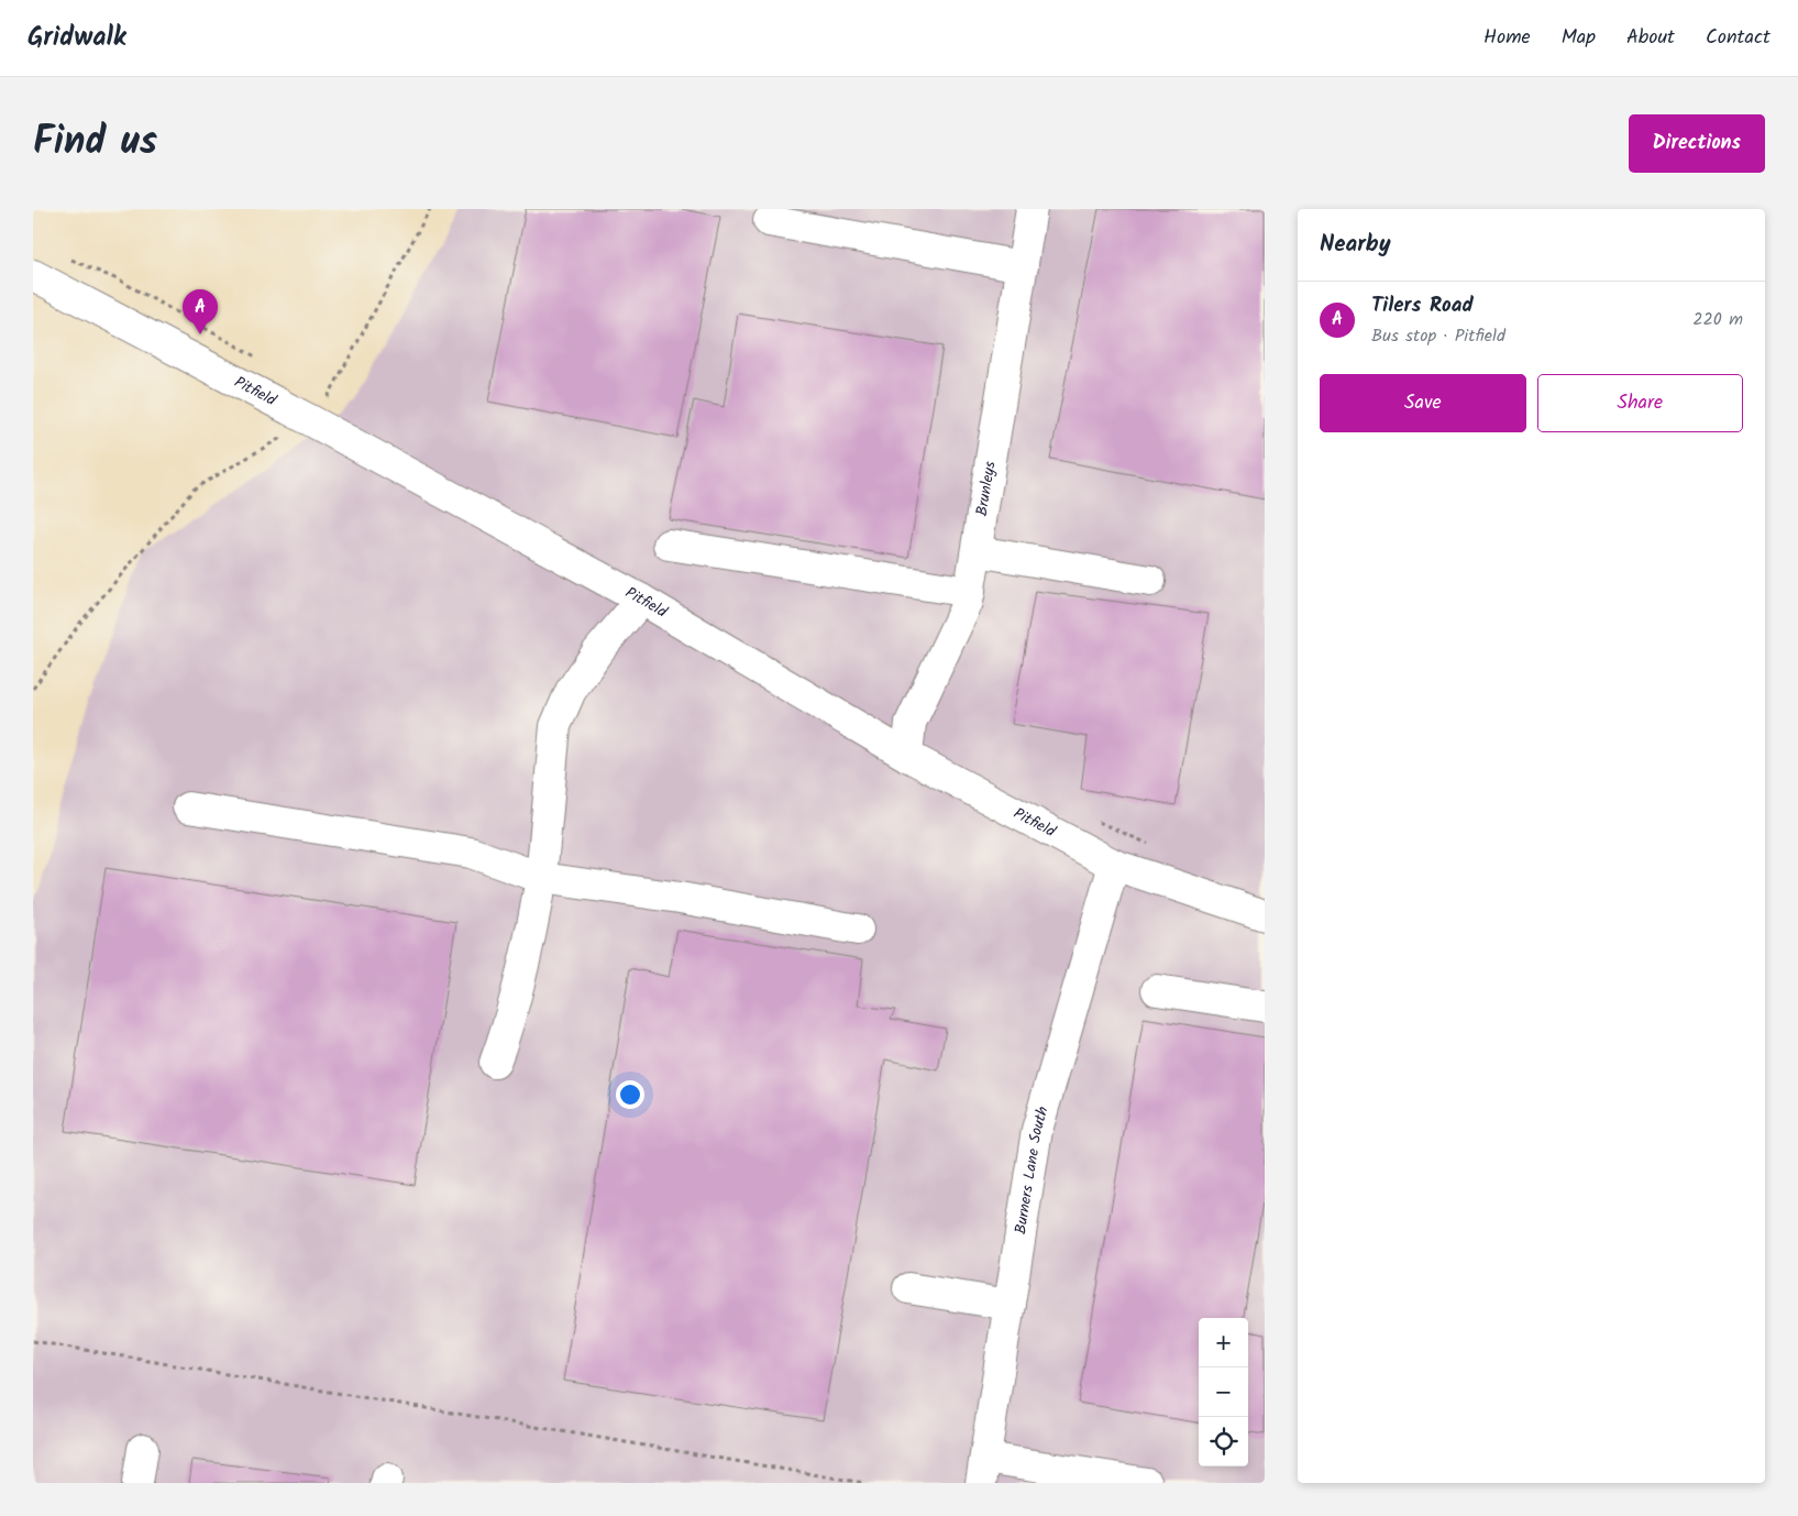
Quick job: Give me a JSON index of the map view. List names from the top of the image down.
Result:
{
  "streets": {
    "street": ["Pitfield", "Brunleys", "Burners Lane South"]
  },
  "crossings": [
    ["Pitfield", "Brunleys"],
    ["Pitfield", "Burners Lane South"]
  ],
  "page": {
    "header": "Gridwalk",
    "nav": [
      "Home",
      "Map",
      "About",
      "Contact"
    ],
    "title": "Find us",
    "buttons": [
      "Directions",
      ["Save", "Share"]
    ],
    "heading": "Nearby",
    "list": [
      {
        "mark": "A",
        "name": "Tilers Road",
        "note": "Bus stop · Pitfield",
        "value": "220 m"
      }
    ],
    "pins": "A",
    "map_buttons": ["+", "−"]
  }
}
